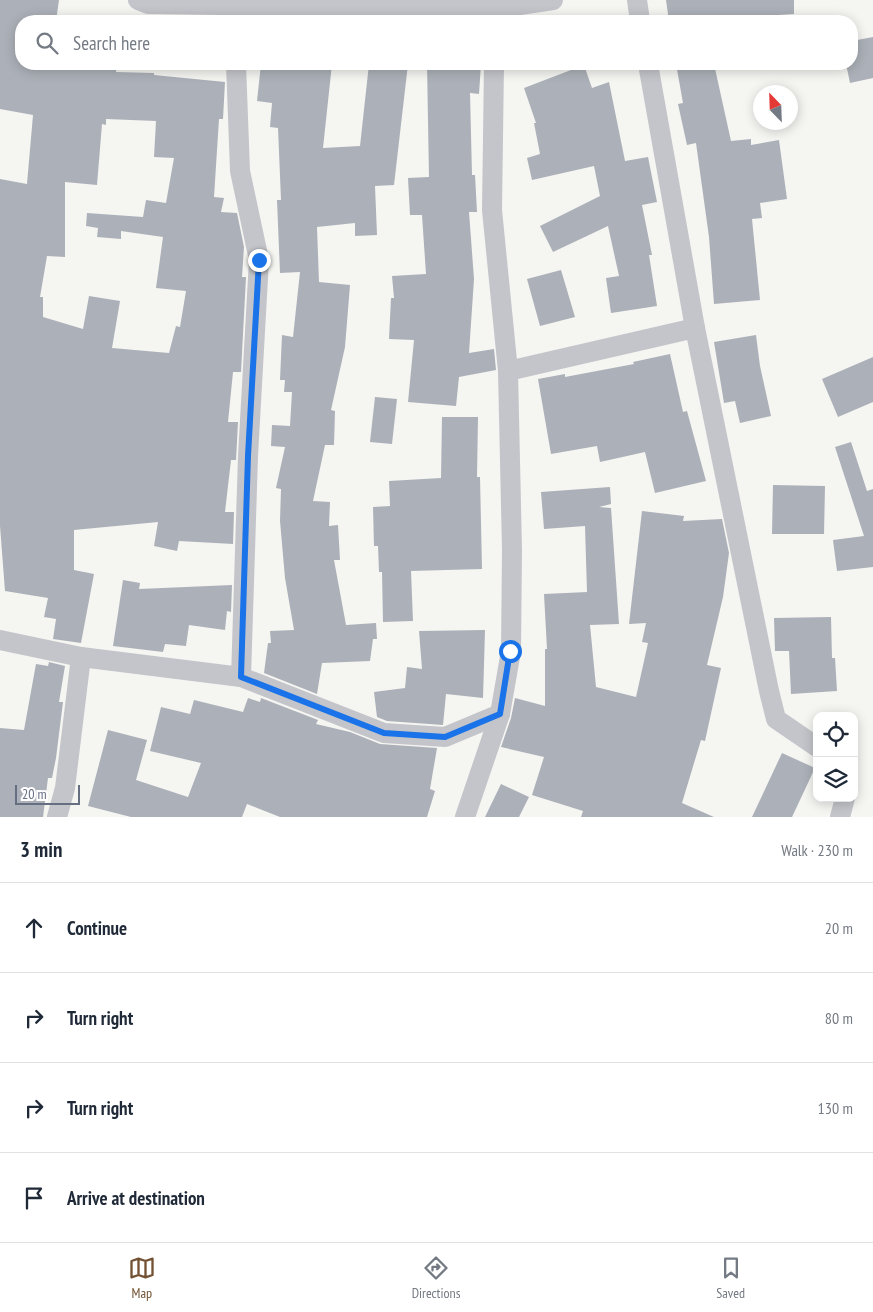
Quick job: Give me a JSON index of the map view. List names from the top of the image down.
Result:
{
  "scale_bar": "20 m",
  "north": "top left",
  "page": {
    "search": "Search here",
    "scale": "20 m",
    "heading": ["3 min", "Walk · 230 m"],
    "list": [
      ["Continue", "20 m"],
      ["Turn right", "80 m"],
      ["Turn right", "130 m"],
      "Arrive at destination"
    ],
    "nav": ["Map", "Directions", "Saved"]
  }
}
